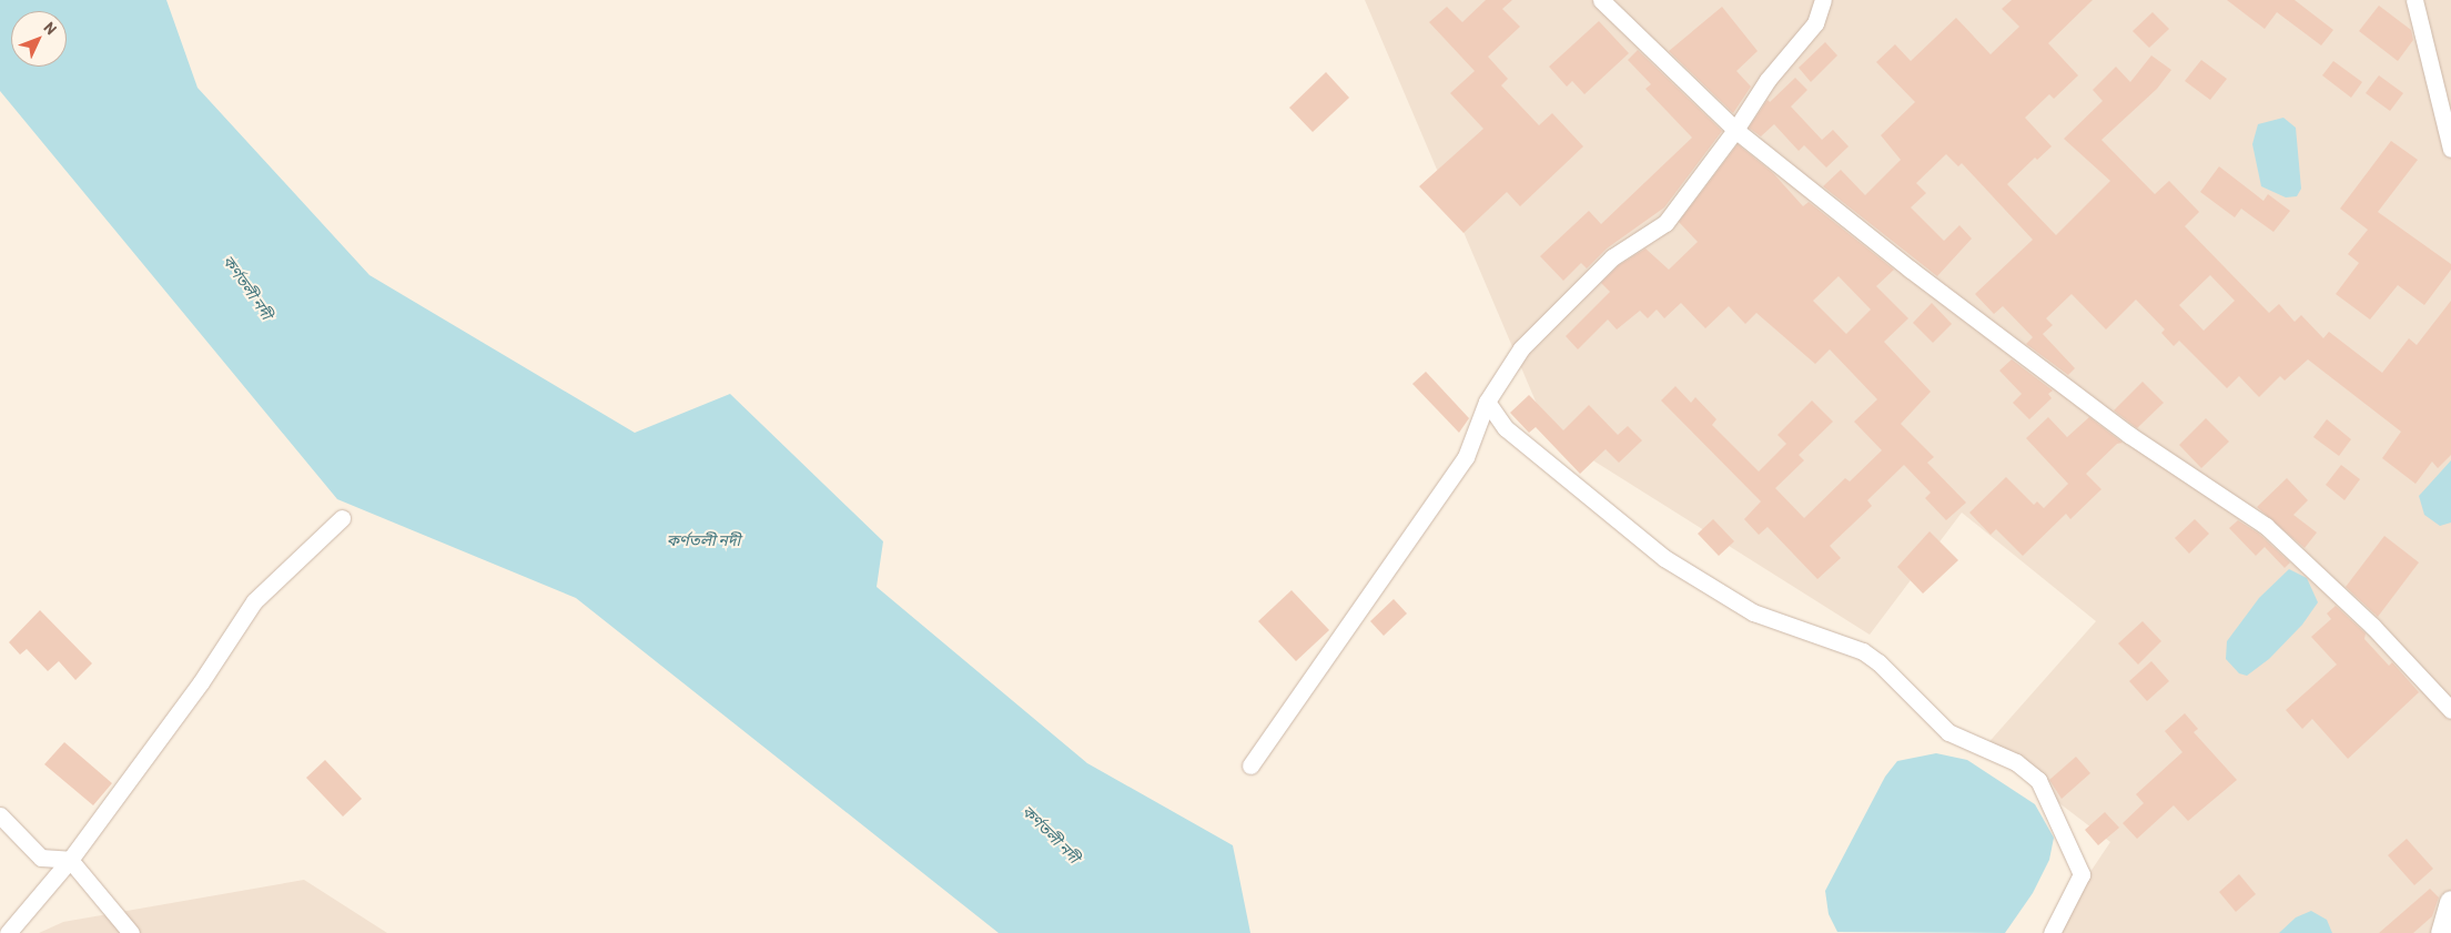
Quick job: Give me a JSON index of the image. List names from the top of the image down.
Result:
{
  "water": ["কর্ণতলী নদী"],
  "north": "top right"
}
